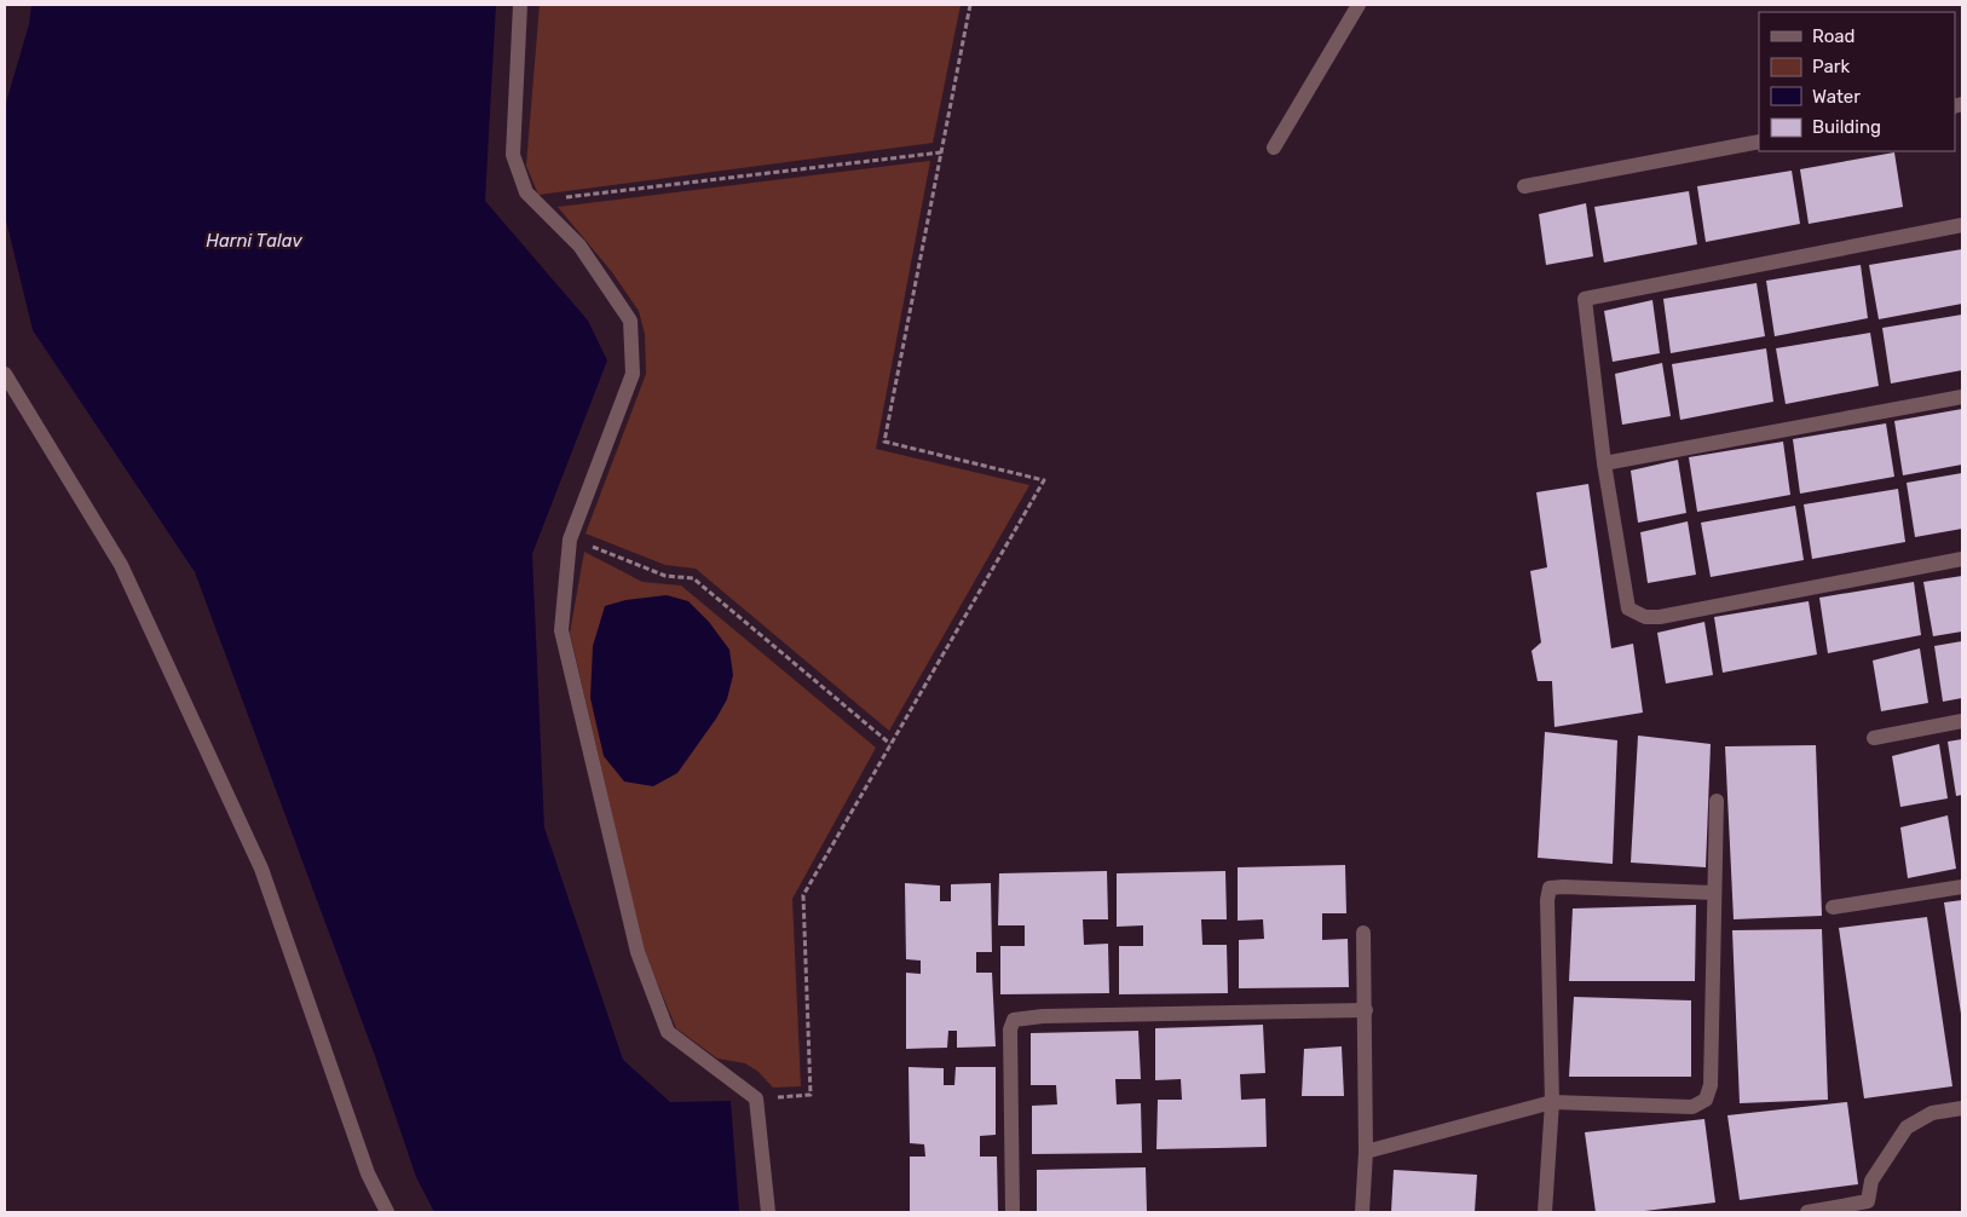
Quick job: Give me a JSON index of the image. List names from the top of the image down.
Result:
{
  "water": ["Harni Talav"],
  "legend": [
    "Road",
    "Park",
    "Water",
    "Building"
  ]
}
